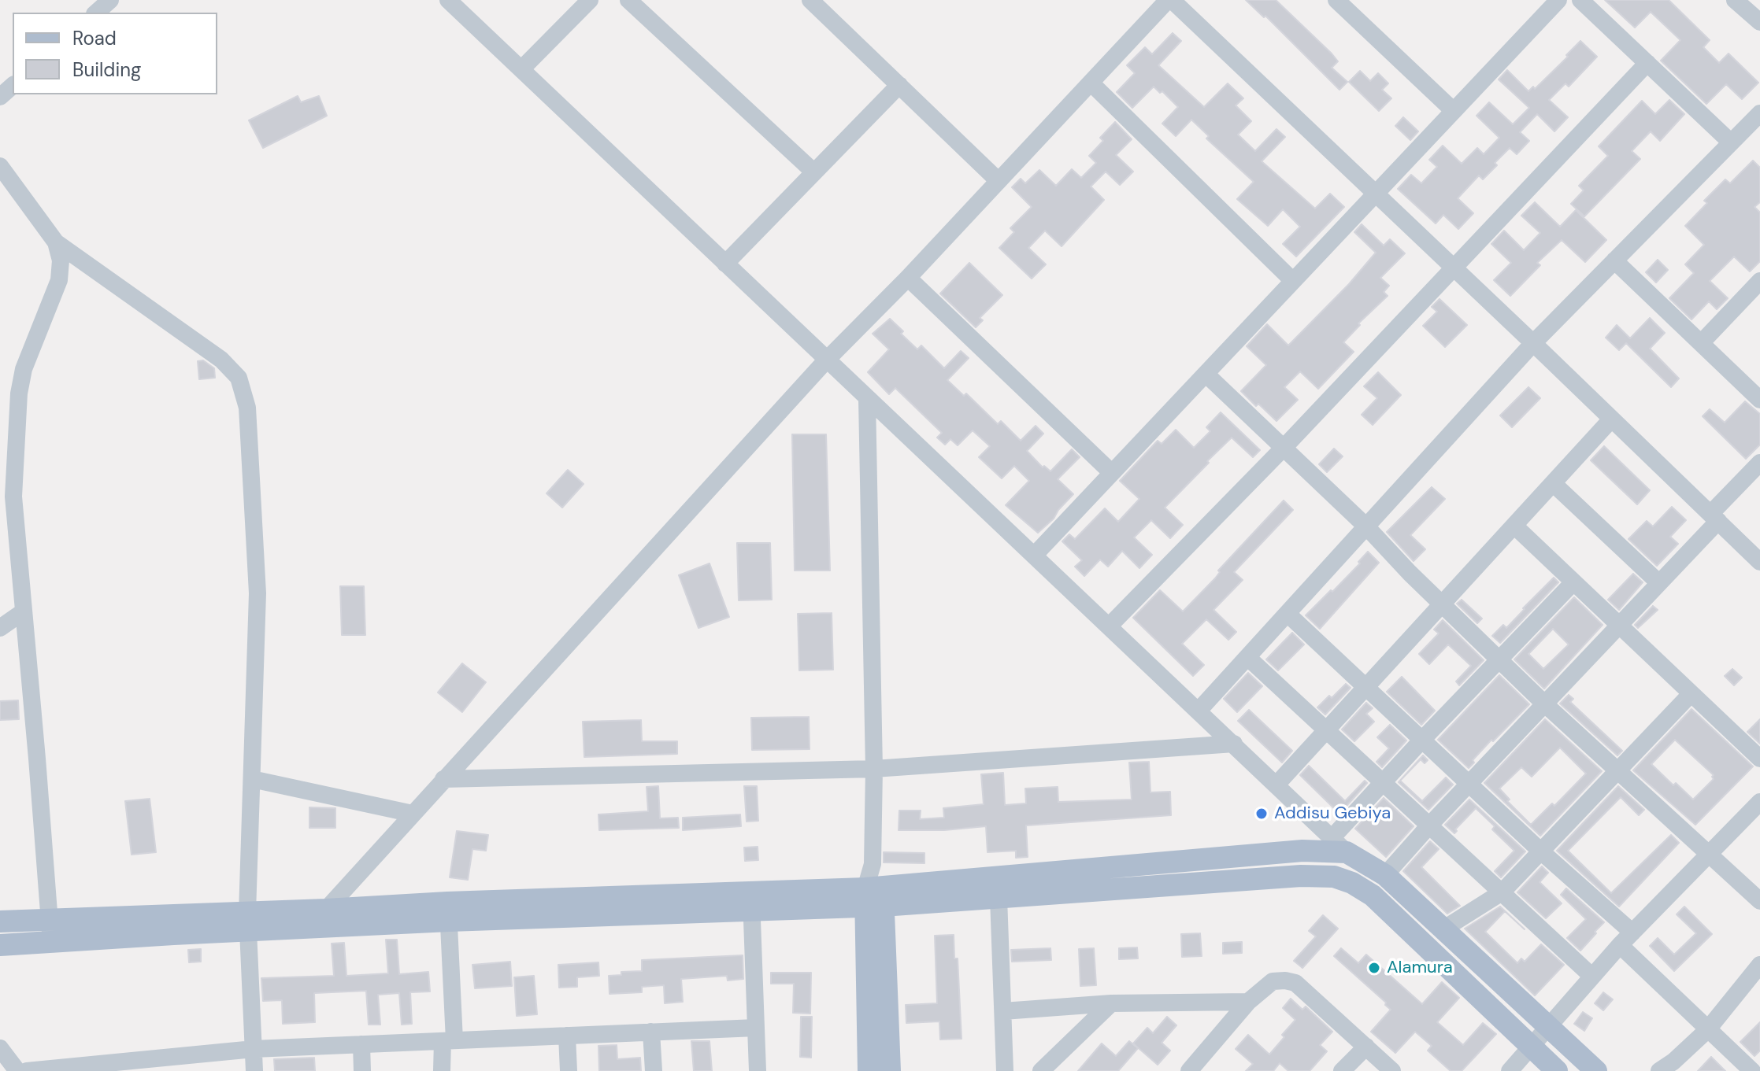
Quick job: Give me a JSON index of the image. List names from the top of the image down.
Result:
{
  "places": ["Addisu Gebiya", "Alamura"],
  "legend": ["Road", "Building"]
}
